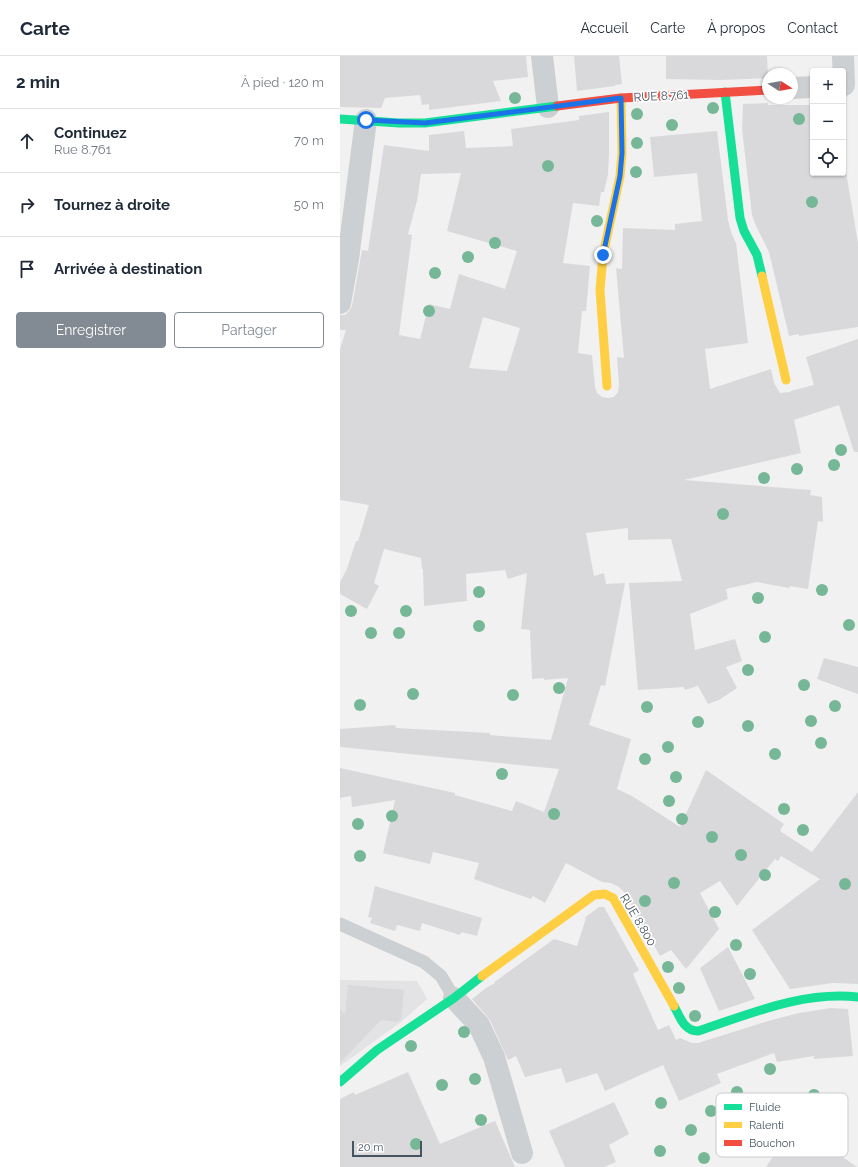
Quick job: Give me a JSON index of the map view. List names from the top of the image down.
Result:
{
  "streets": {
    "street": ["RUE 8.761", "RUE 8.800"]
  },
  "legend": ["Fluide", "Ralenti", "Bouchon"],
  "scale_bar": "20 m",
  "north": "right",
  "page": {
    "header": "Carte",
    "nav": [
      "Accueil",
      "Carte",
      "À propos",
      "Contact"
    ],
    "heading": ["2 min", "À pied · 120 m"],
    "map_buttons": ["+", "−"],
    "list": [
      ["Continuez", "Rue 8.761", "70 m"],
      ["Tournez à droite", "50 m"],
      "Arrivée à destination"
    ],
    "buttons": ["Enregistrer", "Partager"],
    "scale": "20 m"
  }
}
